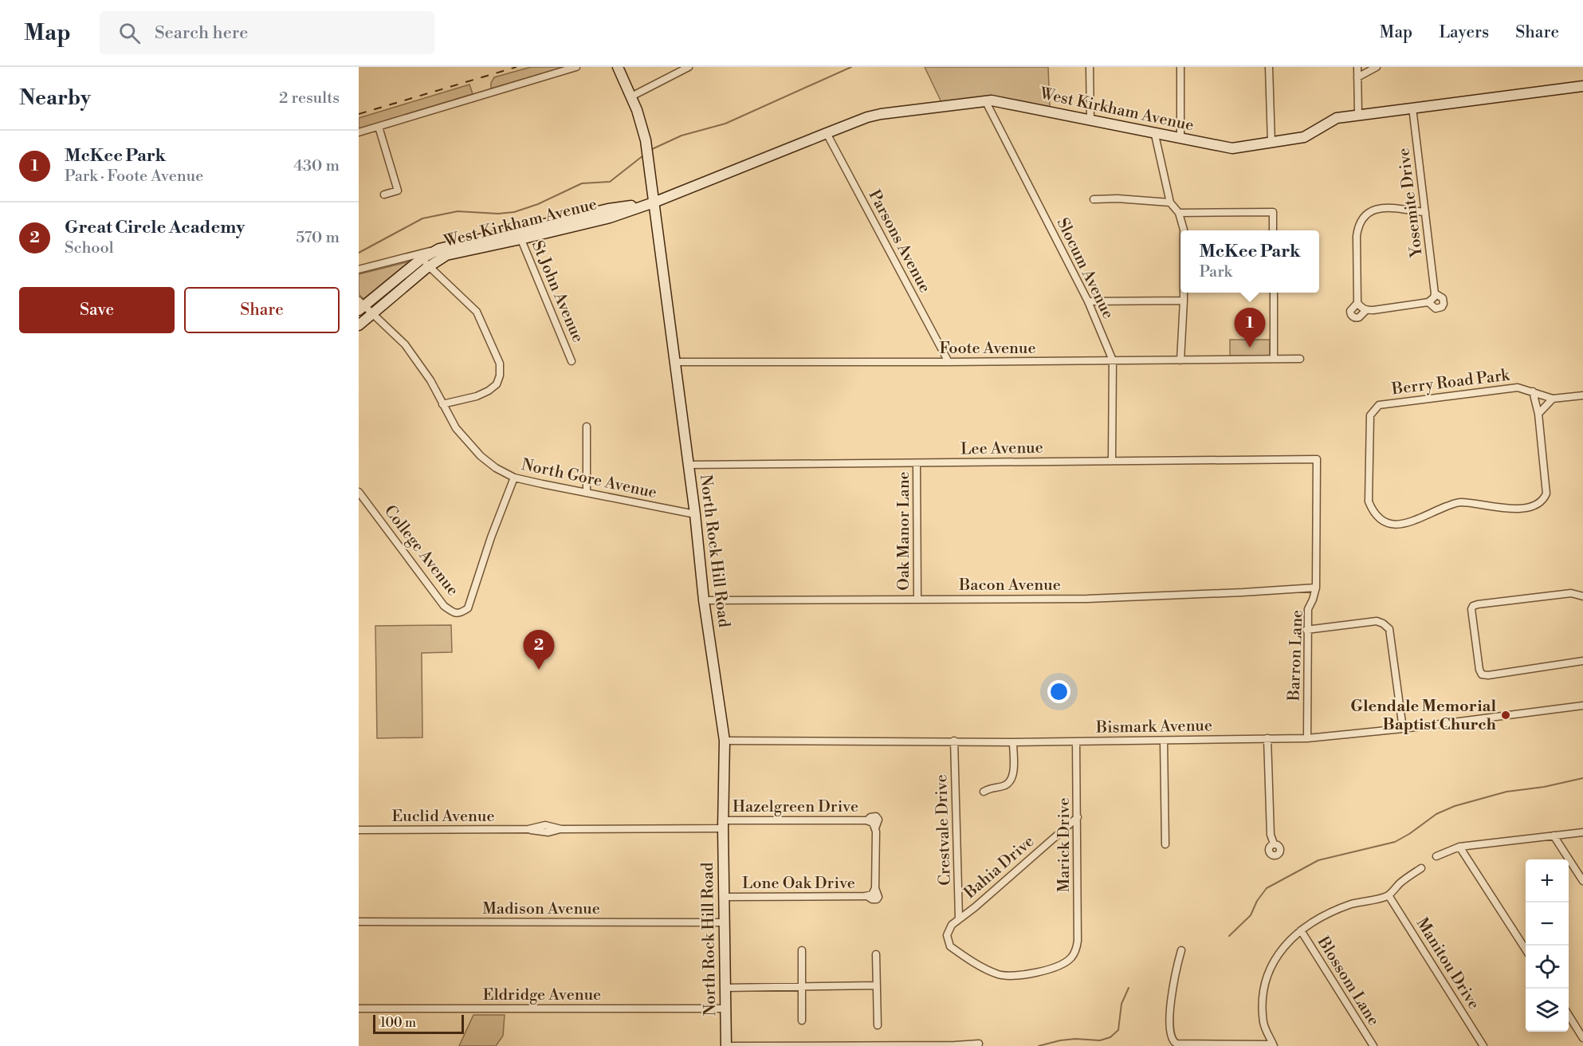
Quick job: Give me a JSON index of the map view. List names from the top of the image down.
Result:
{
  "streets": {
    "street": [
      "West Kirkham Avenue",
      "Yosemite Drive",
      "Parsons Avenue",
      "Slocum Avenue",
      "St John Avenue",
      "Foote Avenue",
      "Berry Road Park",
      "Lee Avenue",
      "North Gore Avenue",
      "Oak Manor Lane",
      "College Avenue",
      "North Rock Hill Road",
      "Bacon Avenue",
      "Barron Lane",
      "Bismark Avenue",
      "Hazelgreen Drive",
      "Euclid Avenue",
      "Crestvale Drive",
      "Marick Drive",
      "Bahia Drive",
      "Lone Oak Drive",
      "Madison Avenue",
      "Manitou Drive",
      "Blossom Lane",
      "Eldridge Avenue"
    ]
  },
  "crossings": [
    ["West Kirkham Avenue", "Yosemite Drive"],
    ["West Kirkham Avenue", "Parsons Avenue"],
    ["West Kirkham Avenue", "Slocum Avenue"],
    ["West Kirkham Avenue", "St John Avenue"],
    ["West Kirkham Avenue", "North Gore Avenue"],
    ["West Kirkham Avenue", "North Rock Hill Road"],
    ["Parsons Avenue", "Foote Avenue"],
    ["Slocum Avenue", "Foote Avenue"],
    ["Slocum Avenue", "Lee Avenue"],
    ["Foote Avenue", "North Rock Hill Road"],
    ["Lee Avenue", "Oak Manor Lane"],
    ["Lee Avenue", "North Rock Hill Road"],
    ["Lee Avenue", "Barron Lane"],
    ["North Gore Avenue", "College Avenue"],
    ["North Gore Avenue", "North Rock Hill Road"],
    ["Oak Manor Lane", "Bacon Avenue"],
    ["North Rock Hill Road", "Bacon Avenue"],
    ["North Rock Hill Road", "Bismark Avenue"],
    ["North Rock Hill Road", "Hazelgreen Drive"],
    ["North Rock Hill Road", "Euclid Avenue"],
    ["North Rock Hill Road", "Lone Oak Drive"],
    ["North Rock Hill Road", "Madison Avenue"],
    ["North Rock Hill Road", "Eldridge Avenue"],
    ["Bacon Avenue", "Barron Lane"],
    ["Barron Lane", "Bismark Avenue"],
    ["Bismark Avenue", "Crestvale Drive"],
    ["Bismark Avenue", "Marick Drive"],
    ["Hazelgreen Drive", "Euclid Avenue"],
    ["Hazelgreen Drive", "Lone Oak Drive"],
    ["Crestvale Drive", "Marick Drive"],
    ["Crestvale Drive", "Bahia Drive"],
    ["Marick Drive", "Bahia Drive"]
  ],
  "places": ["Glendale Memorial Baptist Church"],
  "scale_bar": "100 m",
  "page": {
    "header": "Map",
    "search": "Search here",
    "nav": ["Map", "Layers", "Share"],
    "heading": ["Nearby", "2 results"],
    "list": [
      {
        "mark": "1",
        "name": "McKee Park",
        "note": "Park · Foote Avenue",
        "value": "430 m"
      },
      {
        "mark": "2",
        "name": "Great Circle Academy",
        "note": "School",
        "value": "570 m"
      }
    ],
    "popup": ["McKee Park", "Park"],
    "buttons": ["Save", "Share"],
    "pins": ["1", "2"],
    "map_buttons": ["+", "−"],
    "scale": "100 m"
  }
}
